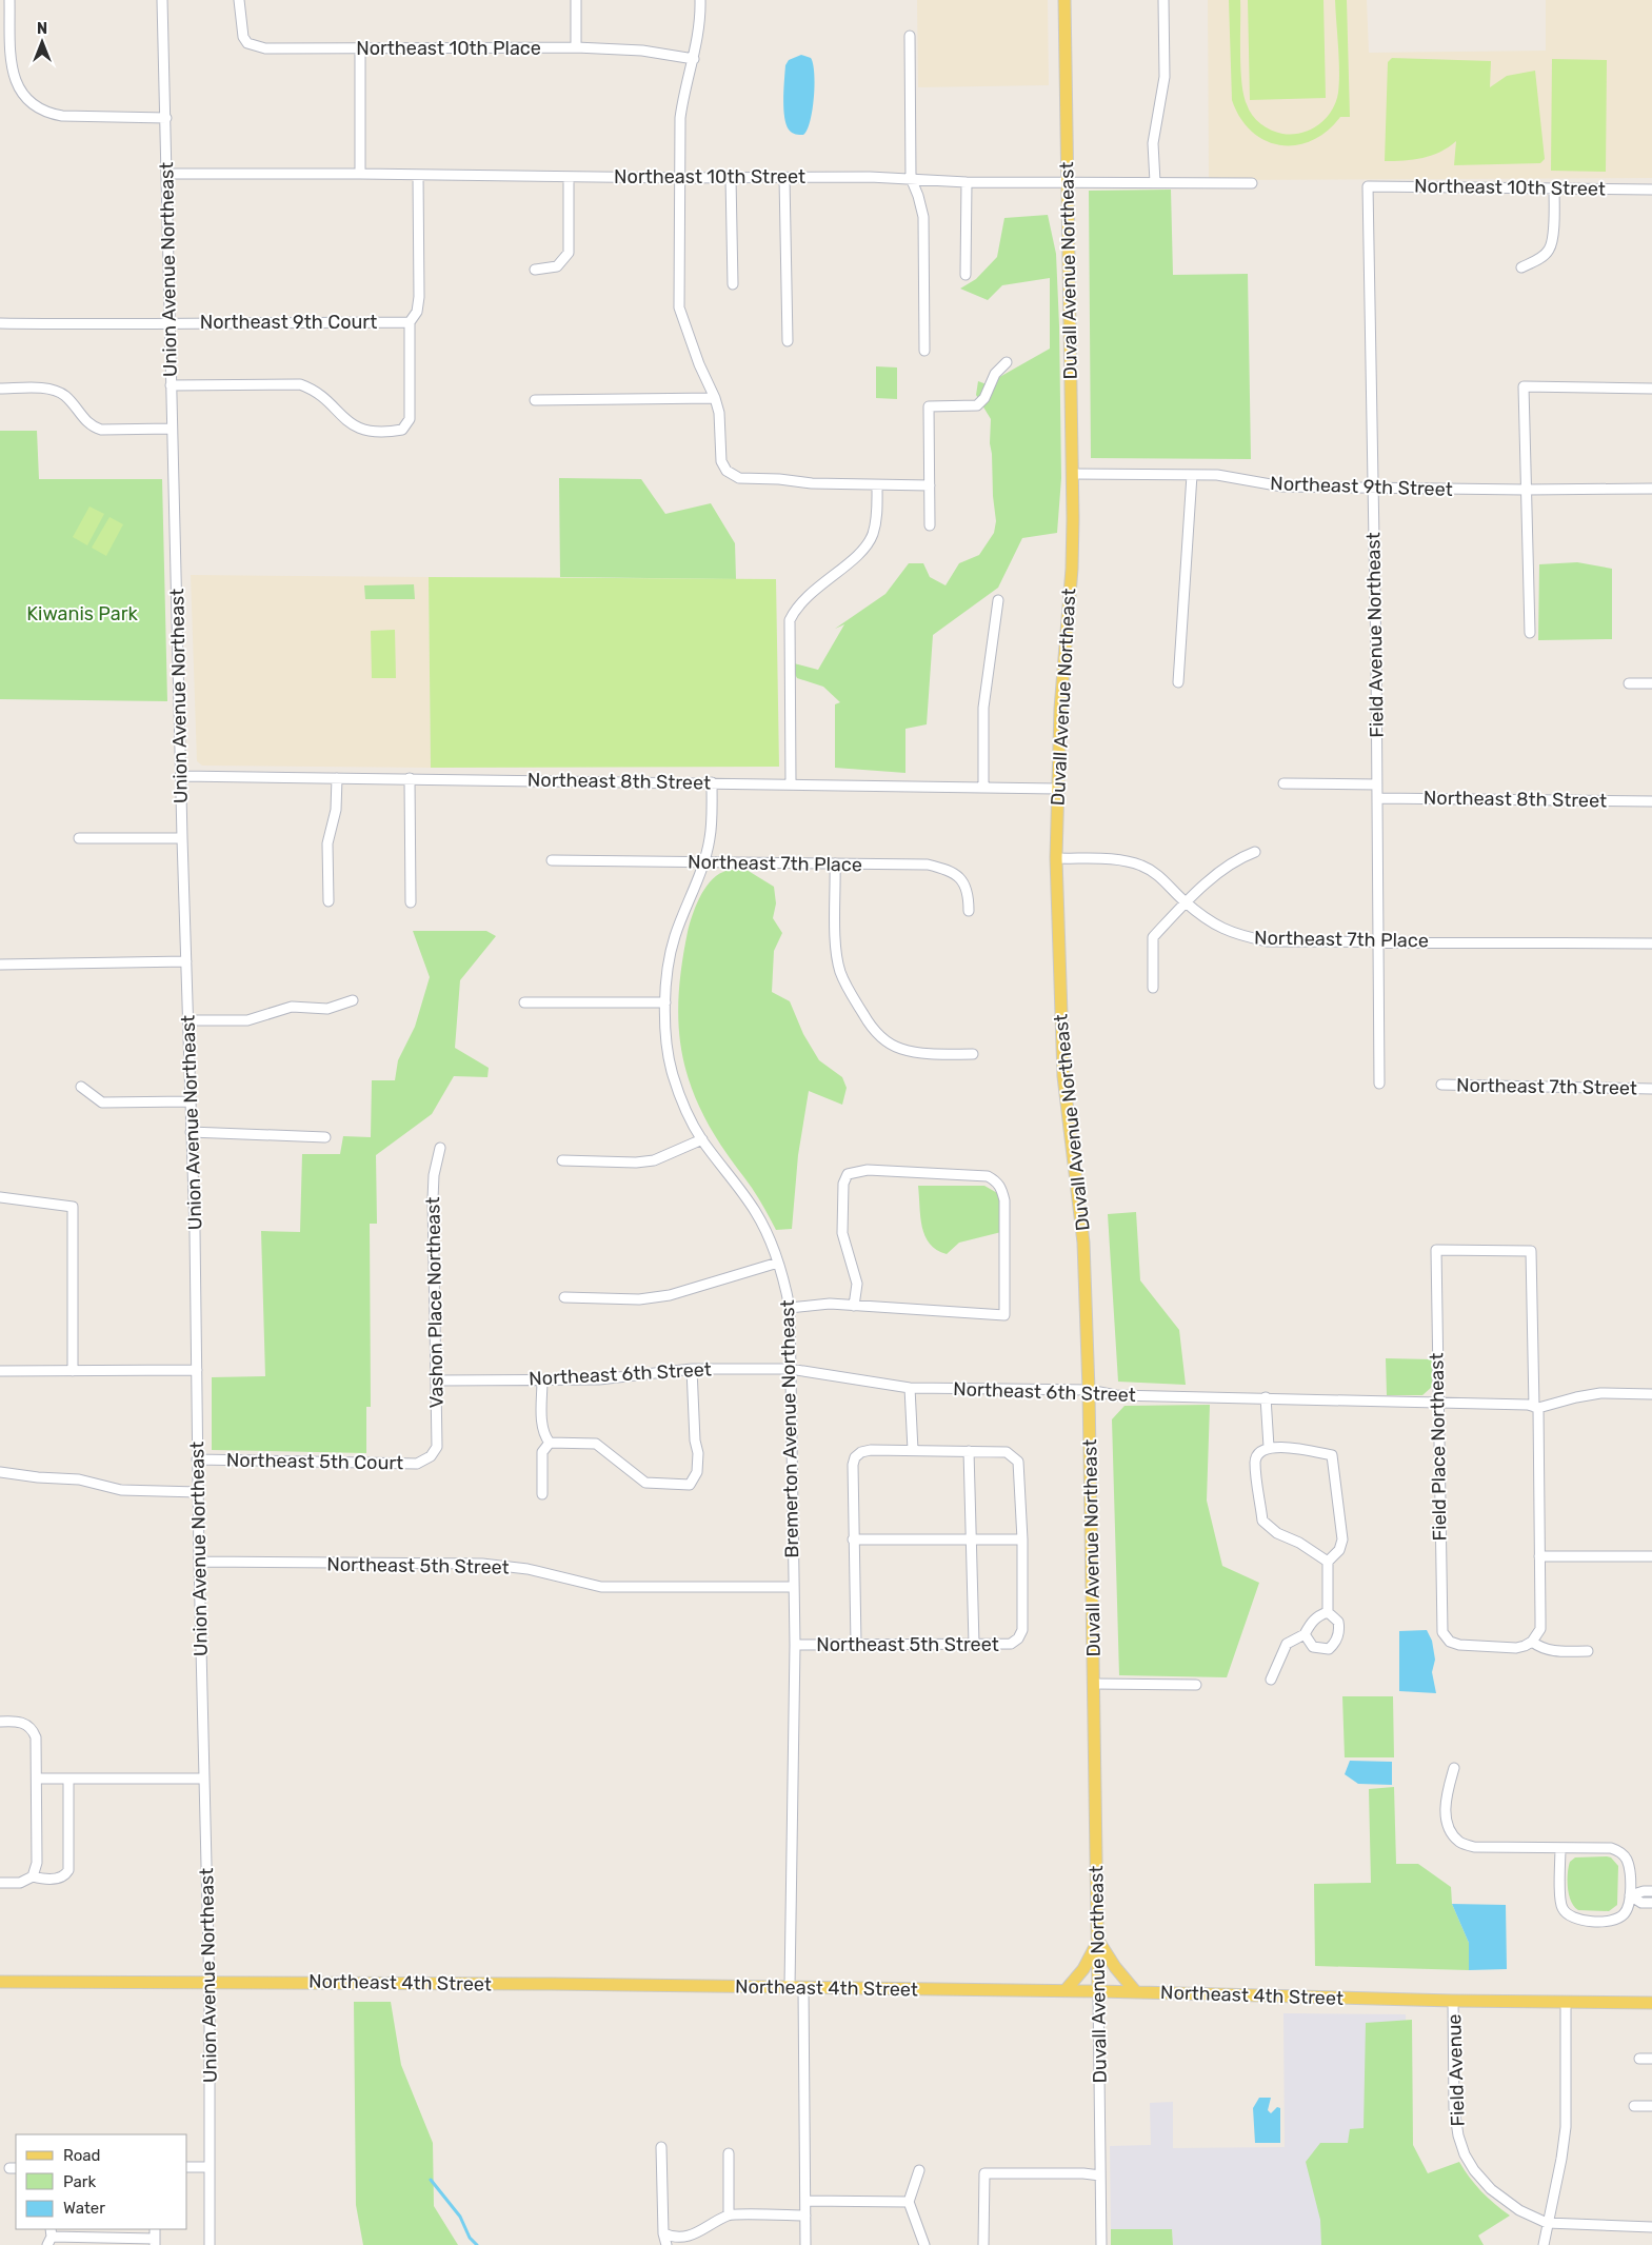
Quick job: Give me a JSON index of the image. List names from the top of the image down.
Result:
{
  "streets": {
    "main road": ["Duvall Avenue Northeast", "Northeast 4th Street"],
    "street": [
      "Northeast 10th Place",
      "Northeast 10th Street",
      "Union Avenue Northeast",
      "Northeast 9th Court",
      "Northeast 9th Street",
      "Field Avenue Northeast",
      "Northeast 8th Street",
      "Northeast 7th Place",
      "Northeast 7th Street",
      "Vashon Place Northeast",
      "Northeast 6th Street",
      "Bremerton Avenue Northeast",
      "Field Place Northeast",
      "Northeast 5th Court",
      "Northeast 5th Street",
      "Field Avenue"
    ]
  },
  "crossings": [
    ["Northeast 10th Street", "Union Avenue Northeast"],
    ["Northeast 10th Street", "Duvall Avenue Northeast"],
    ["Northeast 10th Street", "Field Avenue Northeast"],
    ["Union Avenue Northeast", "Northeast 9th Court"],
    ["Union Avenue Northeast", "Northeast 8th Street"],
    ["Union Avenue Northeast", "Northeast 5th Court"],
    ["Union Avenue Northeast", "Northeast 5th Street"],
    ["Union Avenue Northeast", "Northeast 4th Street"],
    ["Duvall Avenue Northeast", "Northeast 9th Street"],
    ["Duvall Avenue Northeast", "Northeast 8th Street"],
    ["Duvall Avenue Northeast", "Northeast 7th Place"],
    ["Duvall Avenue Northeast", "Northeast 6th Street"],
    ["Duvall Avenue Northeast", "Northeast 4th Street"],
    ["Northeast 9th Street", "Field Avenue Northeast"],
    ["Field Avenue Northeast", "Northeast 8th Street"],
    ["Field Avenue Northeast", "Northeast 7th Place"],
    ["Northeast 8th Street", "Bremerton Avenue Northeast"],
    ["Northeast 7th Place", "Bremerton Avenue Northeast"],
    ["Vashon Place Northeast", "Northeast 6th Street"],
    ["Vashon Place Northeast", "Northeast 5th Court"],
    ["Northeast 6th Street", "Bremerton Avenue Northeast"],
    ["Northeast 6th Street", "Field Place Northeast"],
    ["Bremerton Avenue Northeast", "Northeast 5th Street"],
    ["Bremerton Avenue Northeast", "Northeast 4th Street"],
    ["Northeast 4th Street", "Field Avenue"]
  ],
  "parks": ["Kiwanis Park"],
  "legend": ["Road", "Park", "Water"],
  "north": "top"
}
